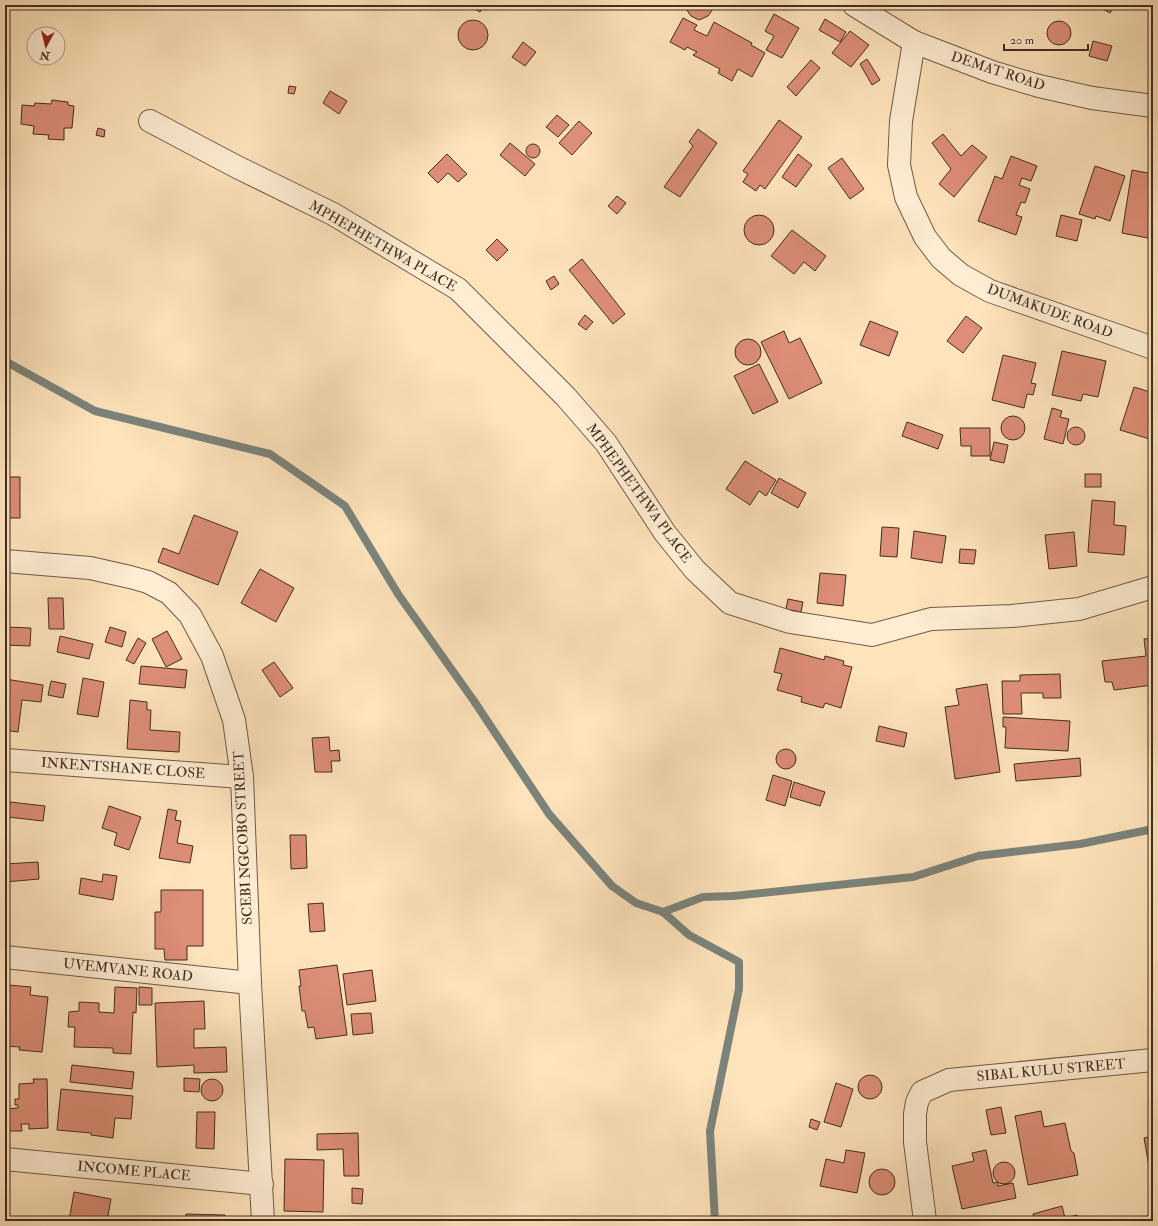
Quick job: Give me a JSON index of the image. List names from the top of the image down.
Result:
{
  "streets": {
    "street": [
      "DEMAT ROAD",
      "MPHEPHETHWA PLACE",
      "DUMAKUDE ROAD",
      "INKENTSHANE CLOSE",
      "SCEBI NGCOBO STREET",
      "UVEMVANE ROAD",
      "SIBAL KULU STREET",
      "INCOME PLACE"
    ]
  },
  "crossings": [
    ["DEMAT ROAD", "DUMAKUDE ROAD"],
    ["INKENTSHANE CLOSE", "SCEBI NGCOBO STREET"],
    ["SCEBI NGCOBO STREET", "UVEMVANE ROAD"],
    ["SCEBI NGCOBO STREET", "INCOME PLACE"]
  ],
  "scale_bar": "20 m",
  "north": "bottom"
}
